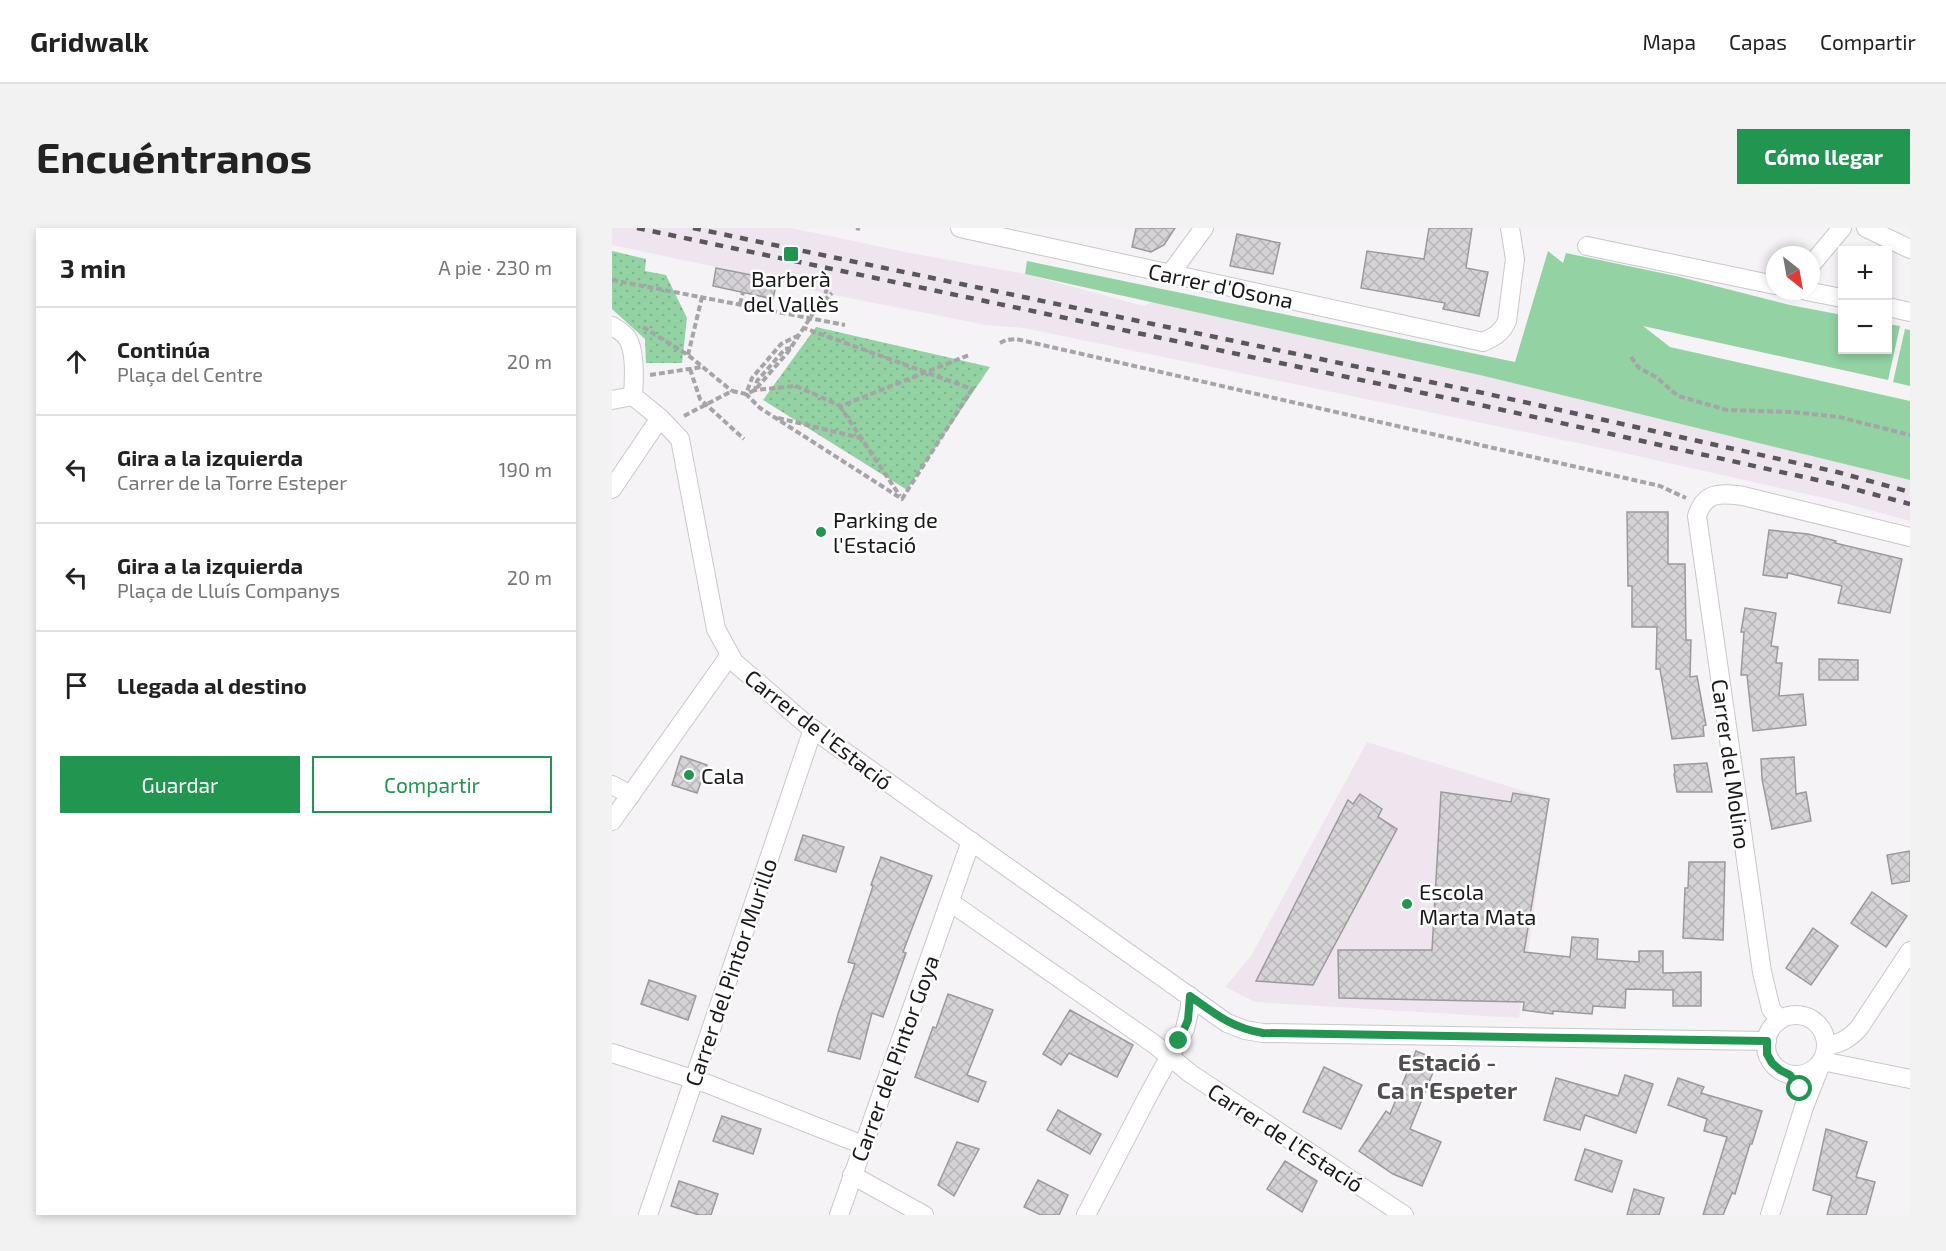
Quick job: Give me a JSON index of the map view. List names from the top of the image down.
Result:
{
  "streets": {
    "street": [
      "Carrer d'Osona",
      "Carrer de l'Estació",
      "Carrer del Molino",
      "Carrer del Pintor Murillo",
      "Carrer del Pintor Goya"
    ]
  },
  "crossings": [
    ["Carrer de l'Estació", "Carrer del Molino"],
    ["Carrer de l'Estació", "Carrer del Pintor Murillo"],
    ["Carrer de l'Estació", "Carrer del Pintor Goya"]
  ],
  "districts": ["Estació - Ca n'Espeter"],
  "places": {
    "transit": ["Barberà del Vallès"],
    "other": ["Parking de l'Estació", "Cala", "Escola Marta Mata"]
  },
  "north": "bottom right",
  "page": {
    "header": "Gridwalk",
    "nav": ["Mapa", "Capas", "Compartir"],
    "buttons": [
      "Cómo llegar",
      ["Guardar", "Compartir"]
    ],
    "title": "Encuéntranos",
    "heading": ["3 min", "A pie · 230 m"],
    "map_buttons": ["+", "−"],
    "list": [
      ["Continúa", "Plaça del Centre", "20 m"],
      ["Gira a la izquierda", "Carrer de la Torre Esteper", "190 m"],
      ["Gira a la izquierda", "Plaça de Lluís Companys", "20 m"],
      "Llegada al destino"
    ]
  }
}
